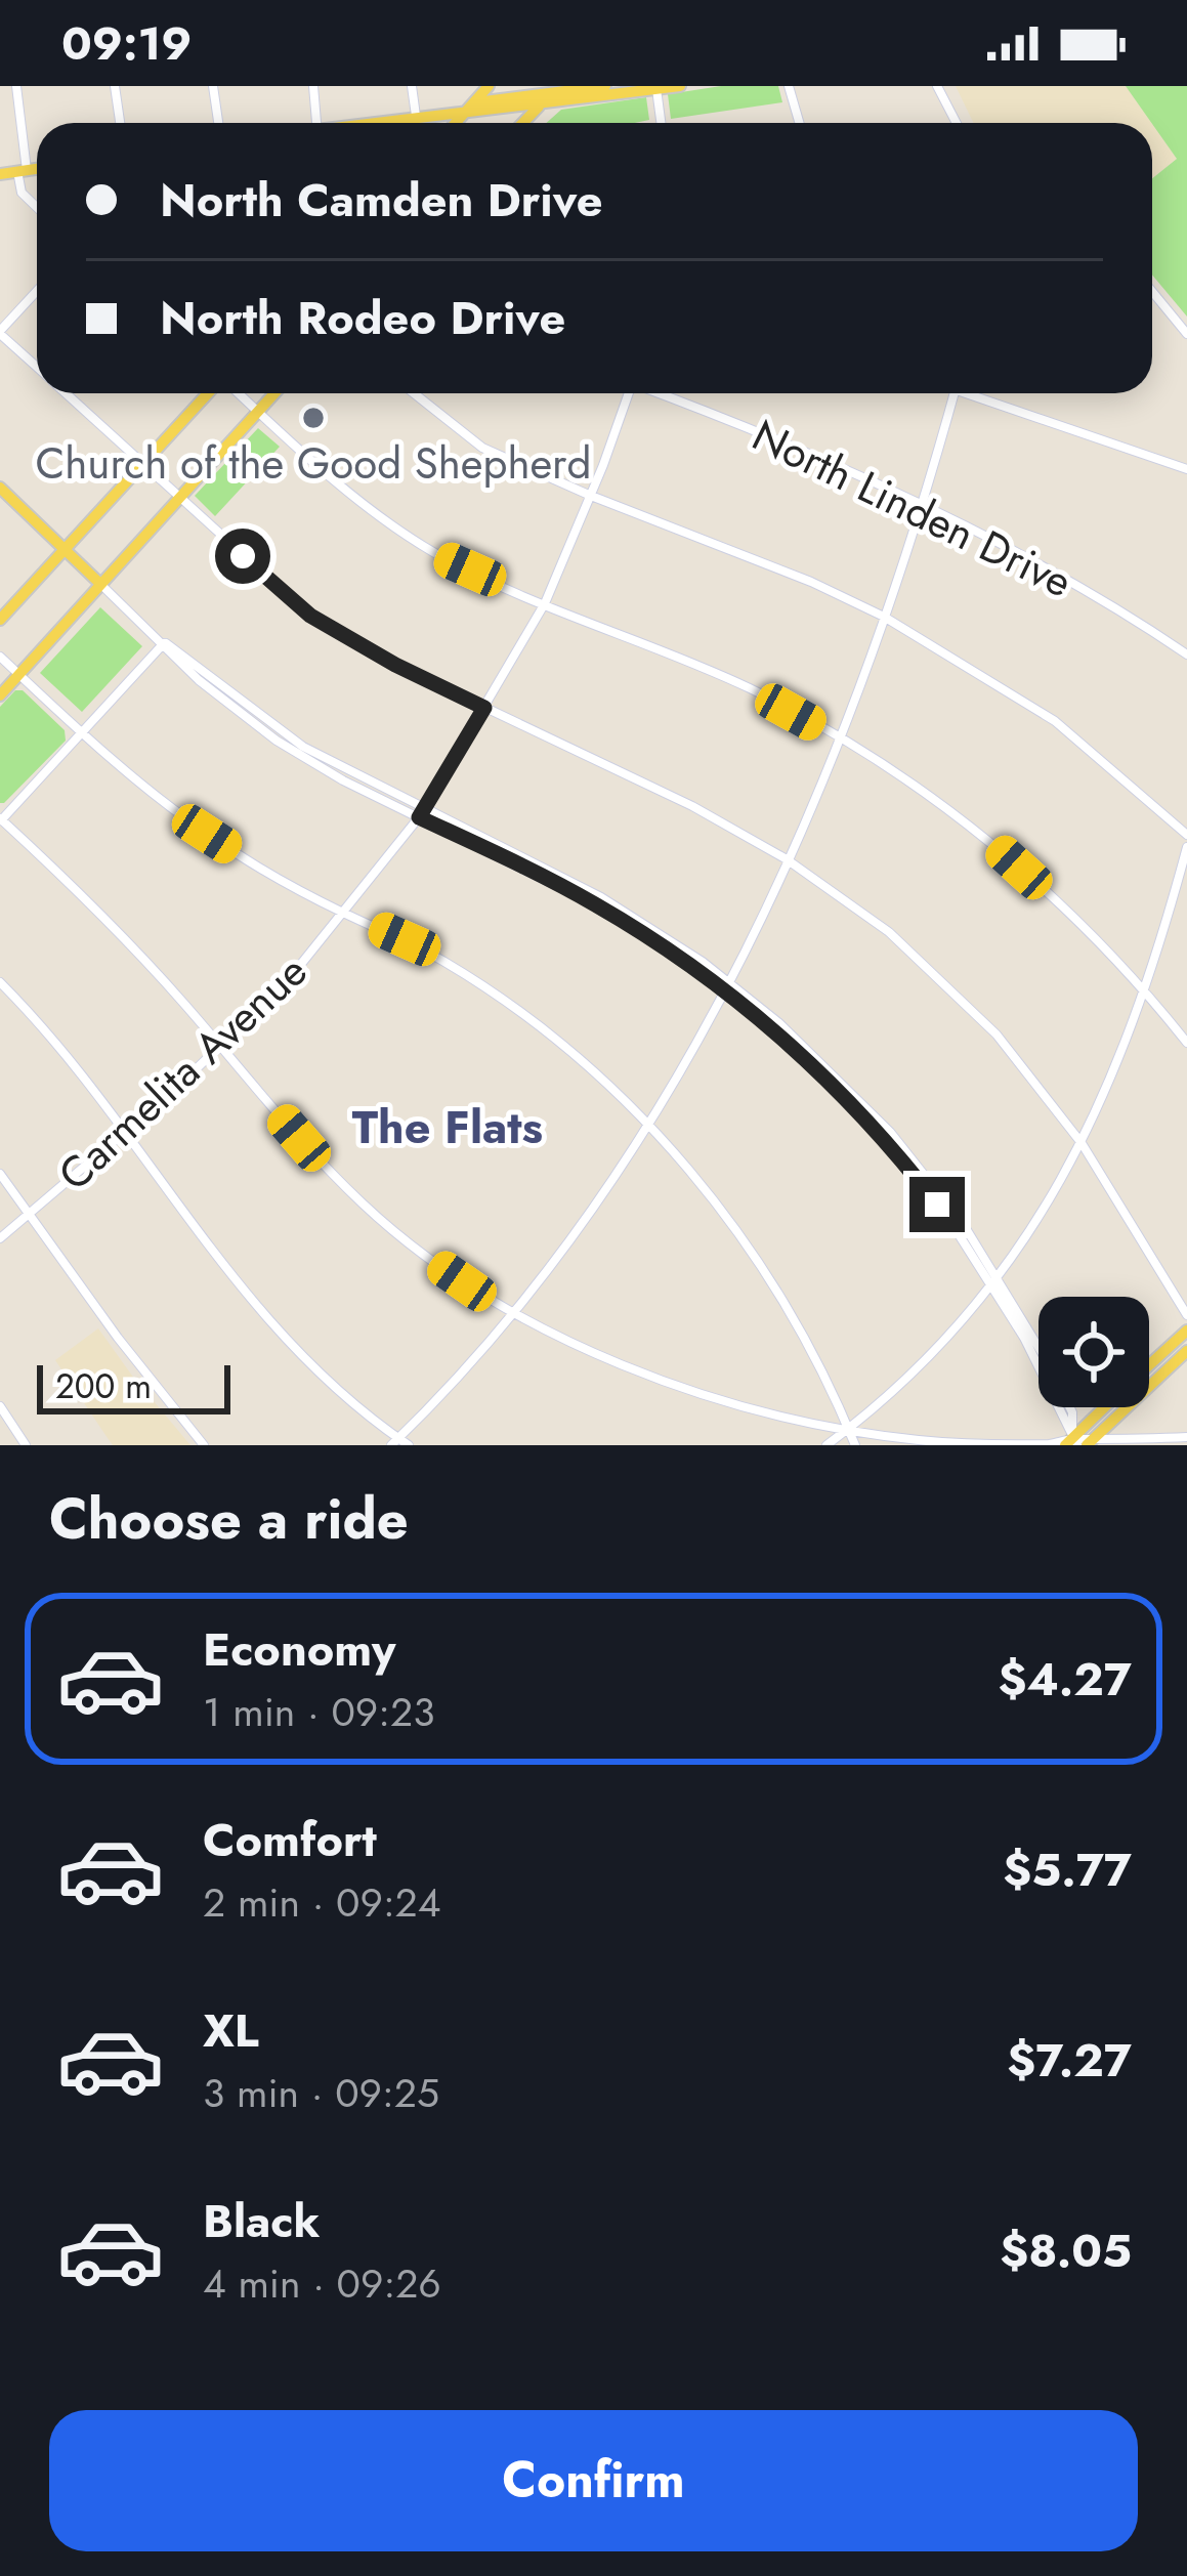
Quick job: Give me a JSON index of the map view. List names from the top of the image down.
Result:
{
  "streets": {
    "street": ["North Linden Drive", "Carmelita Avenue"]
  },
  "districts": ["The Flats"],
  "places": ["Church of the Good Shepherd"],
  "scale_bar": "200 m",
  "page": {
    "status": "09:19",
    "banner": ["North Camden Drive", "North Rodeo Drive"],
    "scale": "200 m",
    "heading": "Choose a ride",
    "list": [
      {
        "name": "Economy",
        "note": "1 min · 09:23",
        "value": "$4.27"
      },
      {
        "name": "Comfort",
        "note": "2 min · 09:24",
        "value": "$5.77"
      },
      {
        "name": "XL",
        "note": "3 min · 09:25",
        "value": "$7.27"
      },
      {
        "name": "Black",
        "note": "4 min · 09:26",
        "value": "$8.05"
      }
    ],
    "buttons": "Confirm"
  }
}
